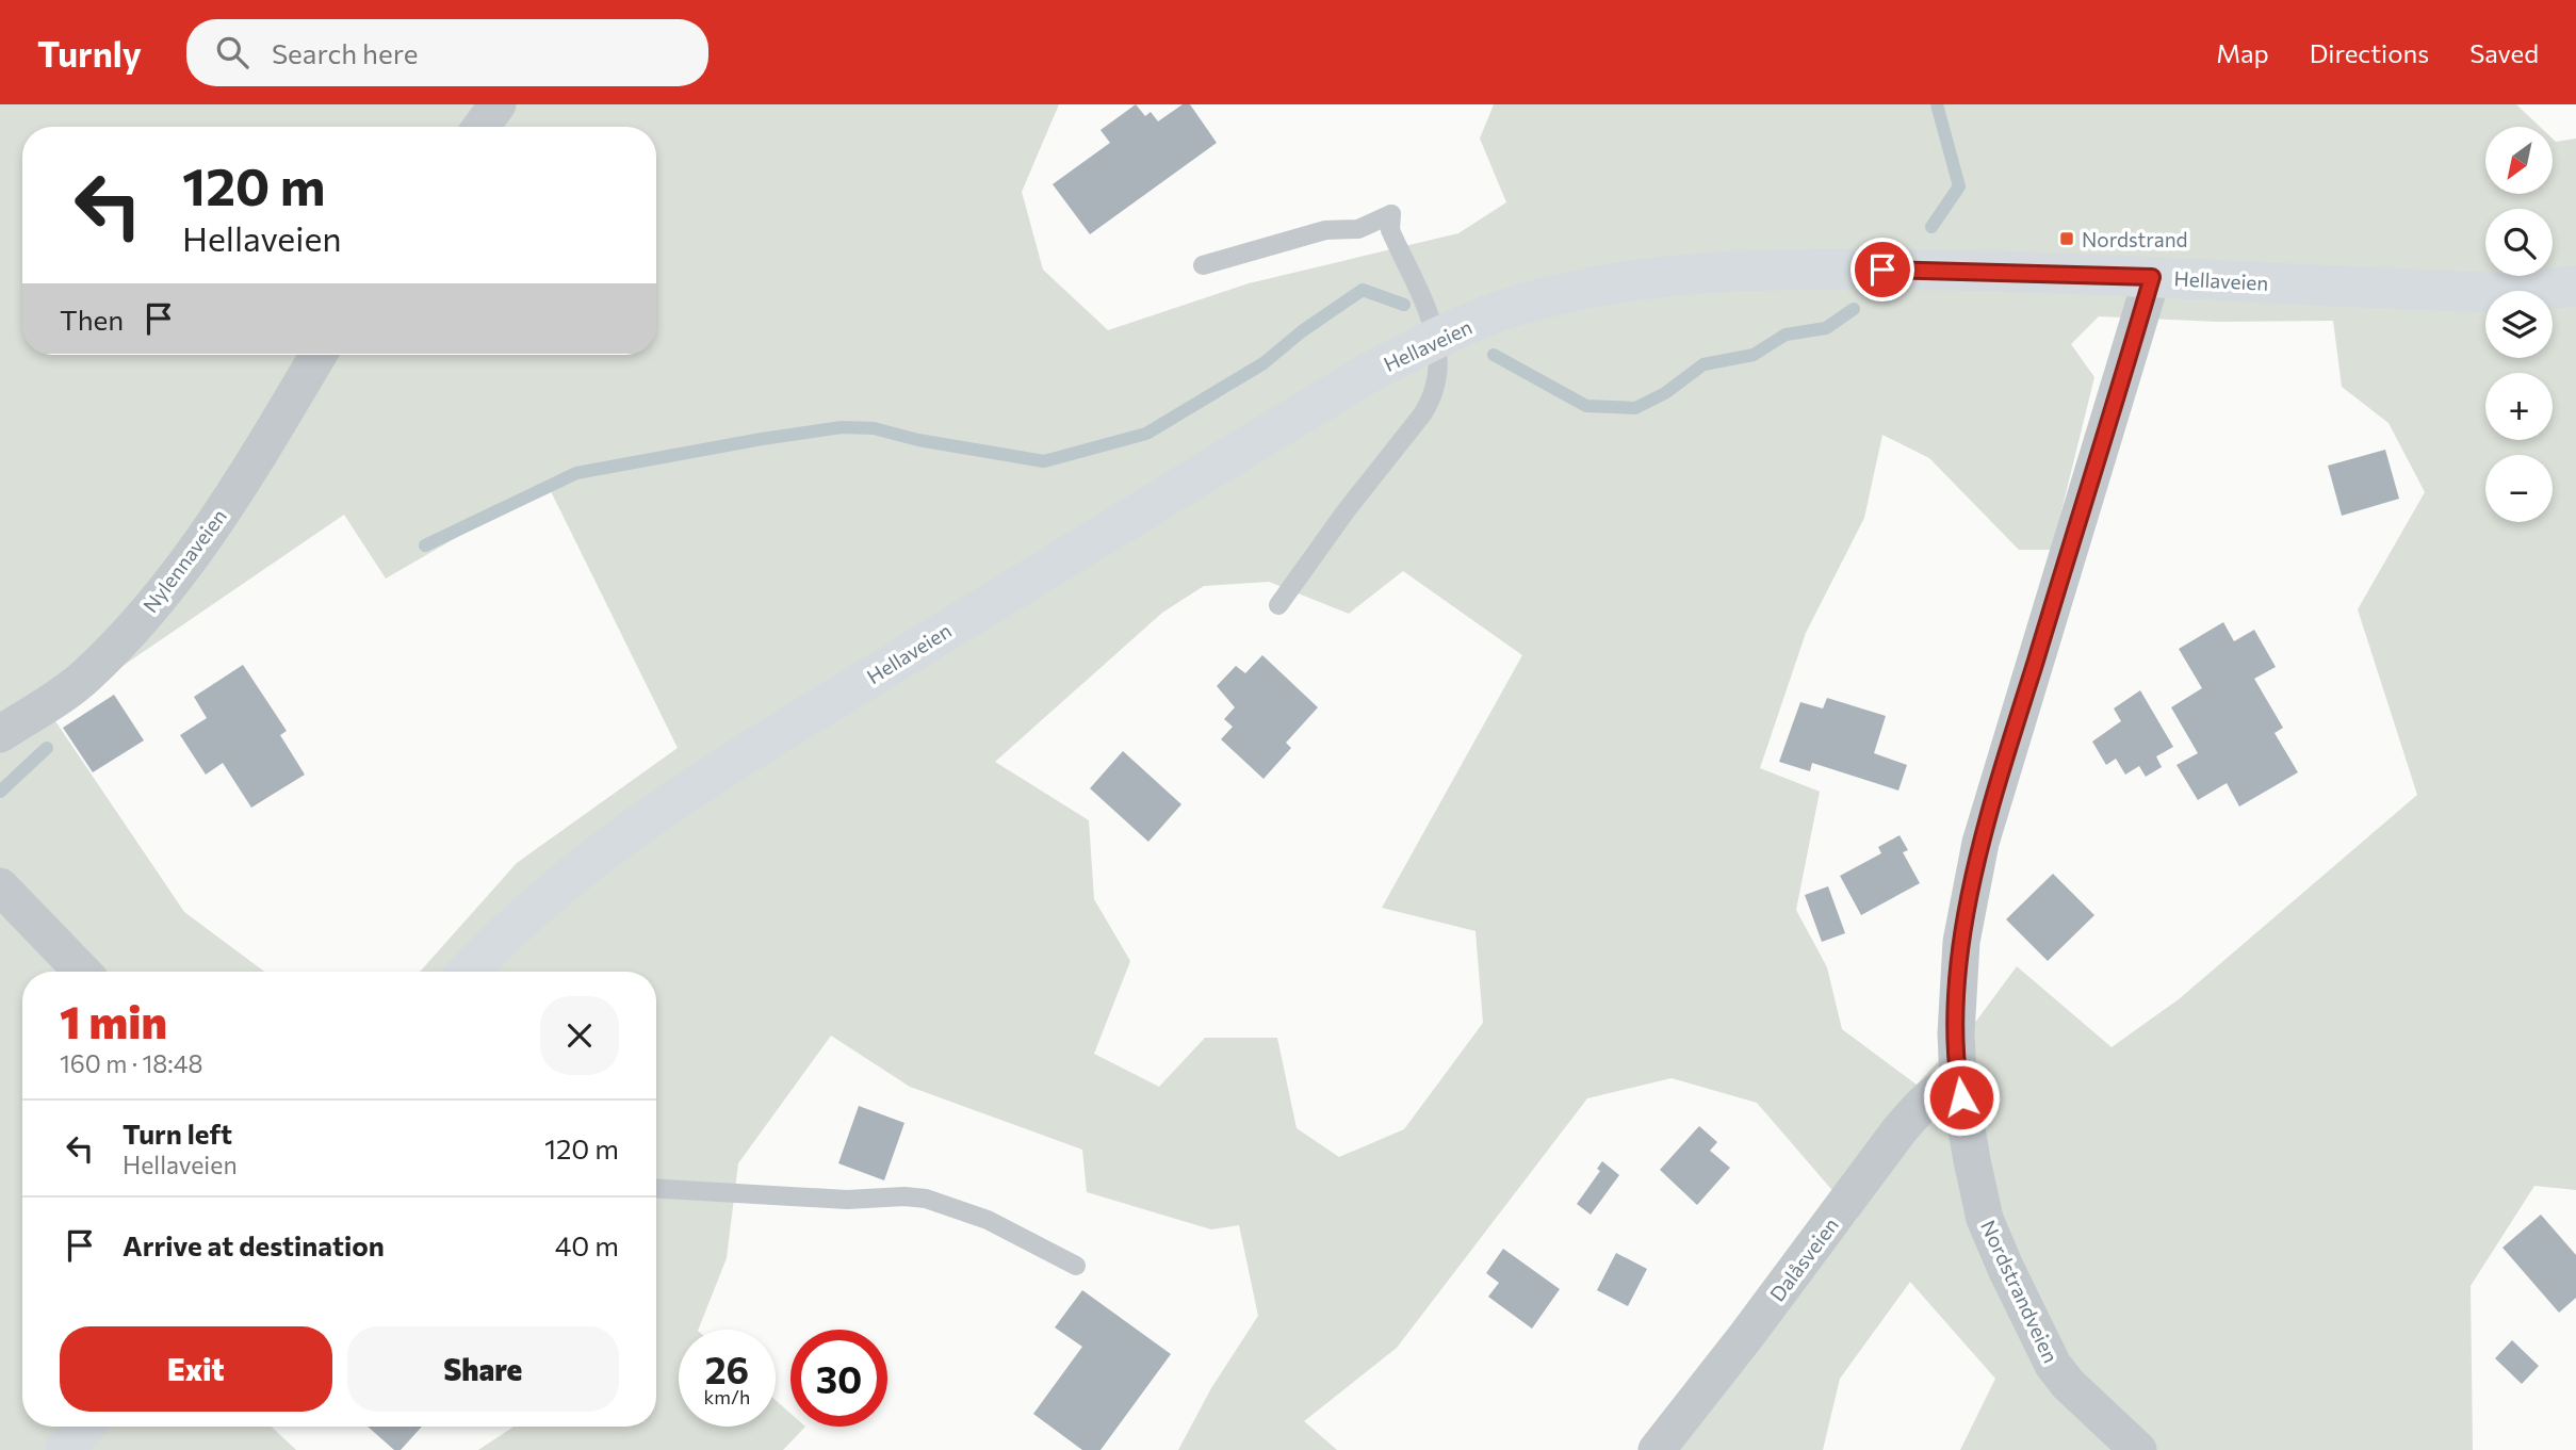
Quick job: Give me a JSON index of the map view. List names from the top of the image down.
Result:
{
  "streets": {
    "main road": ["Hellaveien"],
    "street": ["Nylennaveien", "Dalåsveien", "Nordstrandveien"]
  },
  "crossings": [
    ["Hellaveien", "Nordstrandveien"],
    ["Dalåsveien", "Nordstrandveien"]
  ],
  "places": {
    "transit": ["Nordstrand"]
  },
  "north": "bottom left",
  "page": {
    "header": "Turnly",
    "search": "Search here",
    "nav": ["Map", "Directions", "Saved"],
    "map_buttons": ["+", "−"],
    "turn": ["120 m", "Hellaveien"],
    "then": "Then",
    "heading": ["1 min", "160 m · 18:48"],
    "list": [
      {
        "name": "Turn left",
        "note": "Hellaveien",
        "value": "120 m"
      },
      {
        "name": "Arrive at destination",
        "value": "40 m"
      }
    ],
    "buttons": ["Exit", "Share"],
    "speed": "26 km/h",
    "limit": "30"
  }
}
